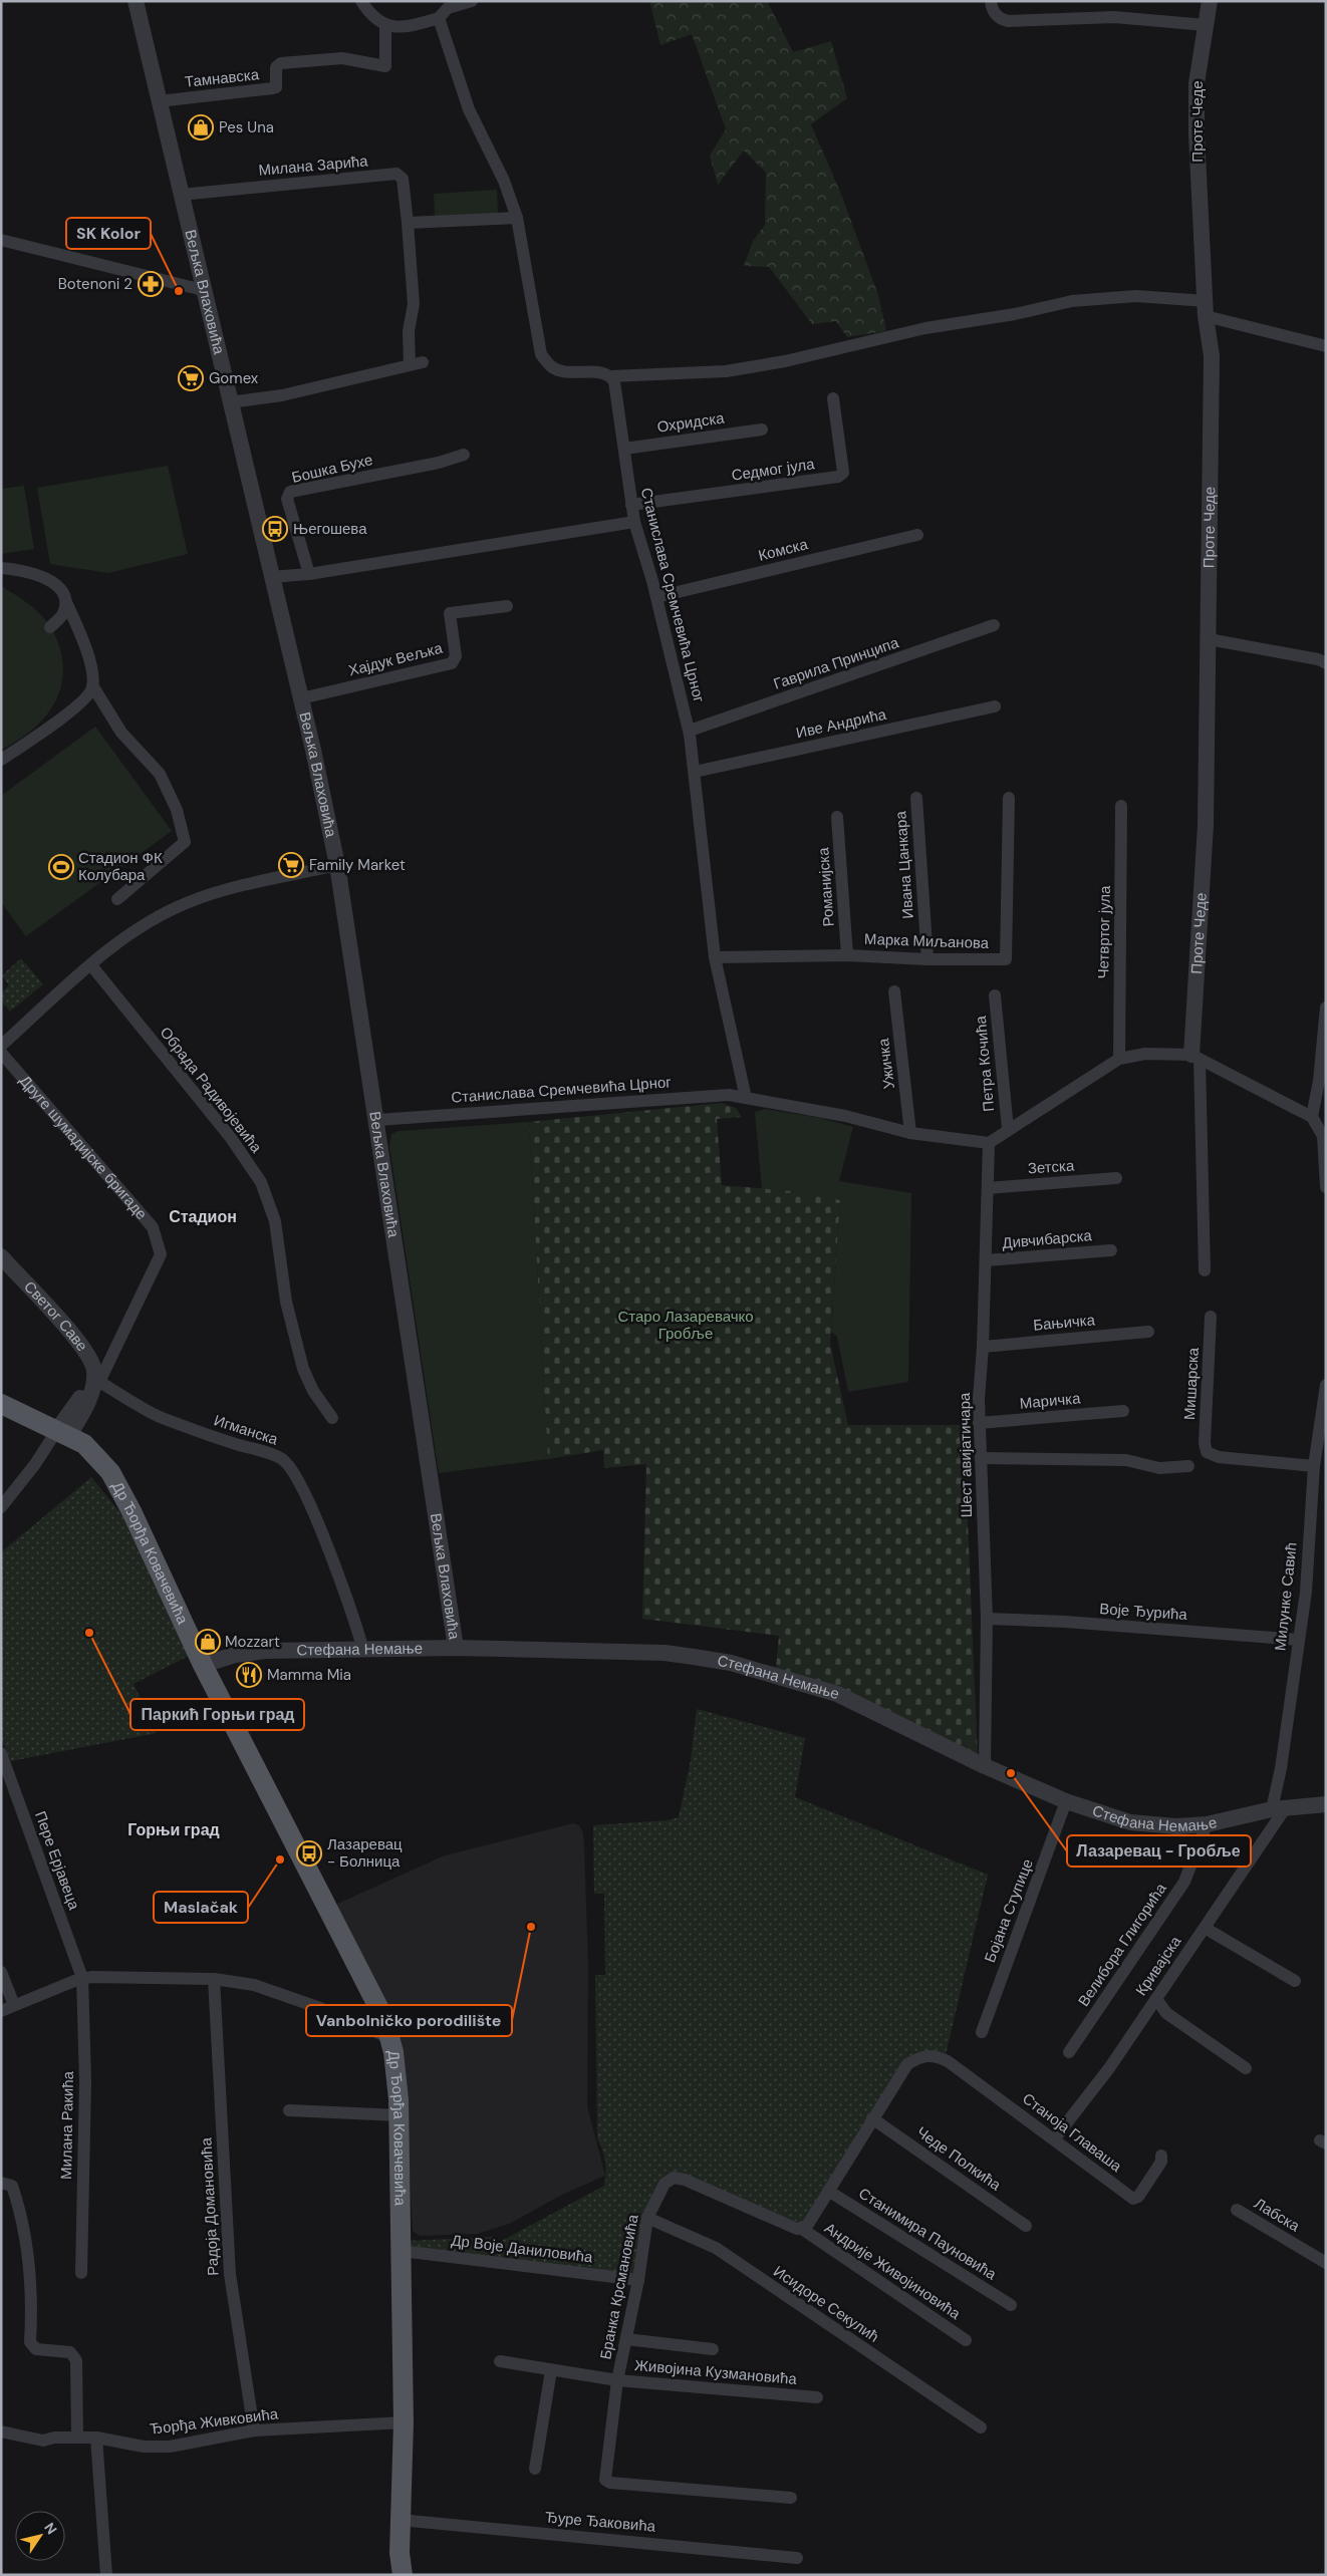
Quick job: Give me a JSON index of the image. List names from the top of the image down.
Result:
{
  "streets": {
    "main road": ["Др Ђорђа Ковачевића"],
    "street": [
      "Тамнавска",
      "Проте Чеде",
      "Милана Зарића",
      "Вељка Влаховића",
      "Охридска",
      "Бошка Бухе",
      "Седмог јула",
      "Комска",
      "Станислава Сремчевића Црног",
      "Хајдук Вељка",
      "Гаврила Принципа",
      "Иве Андрића",
      "Ивана Цанкара",
      "Романијска",
      "Четвртог јула",
      "Марка Миљанова",
      "Ужичка",
      "Петра Кочића",
      "Обрада Радивојевића",
      "Друге шумадијске бригаде",
      "Зетска",
      "Дивчибарска",
      "Светог Саве",
      "Бањичка",
      "Мишарска",
      "Маричка",
      "Игманска",
      "Шест авијатичара",
      "Милунке Савић",
      "Воје Ђурића",
      "Стефана Немање",
      "Пере Ерјавеца",
      "Бојана Ступице",
      "Велибора Глигорића",
      "Кривајска",
      "Милана Ракића",
      "Станоја Главаша",
      "Чеде Полкића",
      "Радоја Домановића",
      "Лабска",
      "Станимира Пауновића",
      "Др Воје Даниловића",
      "Андрије Живојиновића",
      "Бранка Крсмановића",
      "Исидоре Секулић",
      "Живојина Кузмановића",
      "Ђорђа Живковића",
      "Ђуре Ђаковића"
    ]
  },
  "crossings": [
    ["Тамнавска", "Вељка Влаховића"],
    ["Милана Зарића", "Вељка Влаховића"],
    ["Вељка Влаховића", "Станислава Сремчевића Црног"],
    ["Вељка Влаховића", "Хајдук Вељка"],
    ["Вељка Влаховића", "Стефана Немање"],
    ["Охридска", "Станислава Сремчевића Црног"],
    ["Седмог јула", "Станислава Сремчевића Црног"],
    ["Комска", "Станислава Сремчевића Црног"],
    ["Станислава Сремчевића Црног", "Гаврила Принципа"],
    ["Станислава Сремчевића Црног", "Иве Андрића"],
    ["Станислава Сремчевића Црног", "Марка Миљанова"],
    ["Станислава Сремчевића Црног", "Ужичка"],
    ["Станислава Сремчевића Црног", "Шест авијатичара"],
    ["Ивана Цанкара", "Марка Миљанова"],
    ["Романијска", "Марка Миљанова"],
    ["Друге шумадијске бригаде", "Светог Саве"],
    ["Друге шумадијске бригаде", "Игманска"],
    ["Друге шумадијске бригаде", "Др Ђорђа Ковачевића"],
    ["Зетска", "Шест авијатичара"],
    ["Дивчибарска", "Шест авијатичара"],
    ["Светог Саве", "Игманска"],
    ["Бањичка", "Шест авијатичара"],
    ["Мишарска", "Милунке Савић"],
    ["Маричка", "Шест авијатичара"],
    ["Игманска", "Стефана Немање"],
    ["Шест авијатичара", "Воје Ђурића"],
    ["Шест авијатичара", "Стефана Немање"],
    ["Др Ђорђа Ковачевића", "Стефана Немање"],
    ["Др Ђорђа Ковачевића", "Др Воје Даниловића"],
    ["Др Ђорђа Ковачевића", "Ђорђа Живковића"],
    ["Др Ђорђа Ковачевића", "Ђуре Ђаковића"],
    ["Милунке Савић", "Воје Ђурића"],
    ["Милунке Савић", "Стефана Немање"],
    ["Милунке Савић", "Кривајска"],
    ["Стефана Немање", "Бојана Ступице"],
    ["Стефана Немање", "Велибора Глигорића"],
    ["Стефана Немање", "Кривајска"],
    ["Пере Ерјавеца", "Милана Ракића"],
    ["Кривајска", "Станоја Главаша"],
    ["Станоја Главаша", "Чеде Полкића"],
    ["Радоја Домановића", "Ђорђа Живковића"],
    ["Др Воје Даниловића", "Бранка Крсмановића"],
    ["Андрије Живојиновића", "Бранка Крсмановића"],
    ["Бранка Крсмановића", "Исидоре Секулић"],
    ["Бранка Крсмановића", "Живојина Кузмановића"]
  ],
  "districts": ["Стадион", "Горњи град"],
  "parks": ["Старо Лазаревачко Гробље"],
  "places": {
    "shop": ["Pes Una", "Mozzart"],
    "pharmacy": ["Botenoni 2"],
    "other": [
      "SK Kolor",
      "Паркић Горњи град",
      "Лазаревац - Гробље",
      "Maslačak",
      "Vanbolničko porodilište"
    ],
    "supermarket": ["Gomex", "Family Market"],
    "bus stop": ["Његошева", "Лазаревац - Болница"],
    "sports": ["Стадион ФК Колубара"],
    "restaurant": ["Mamma Mia"]
  },
  "north": "top right"
}
